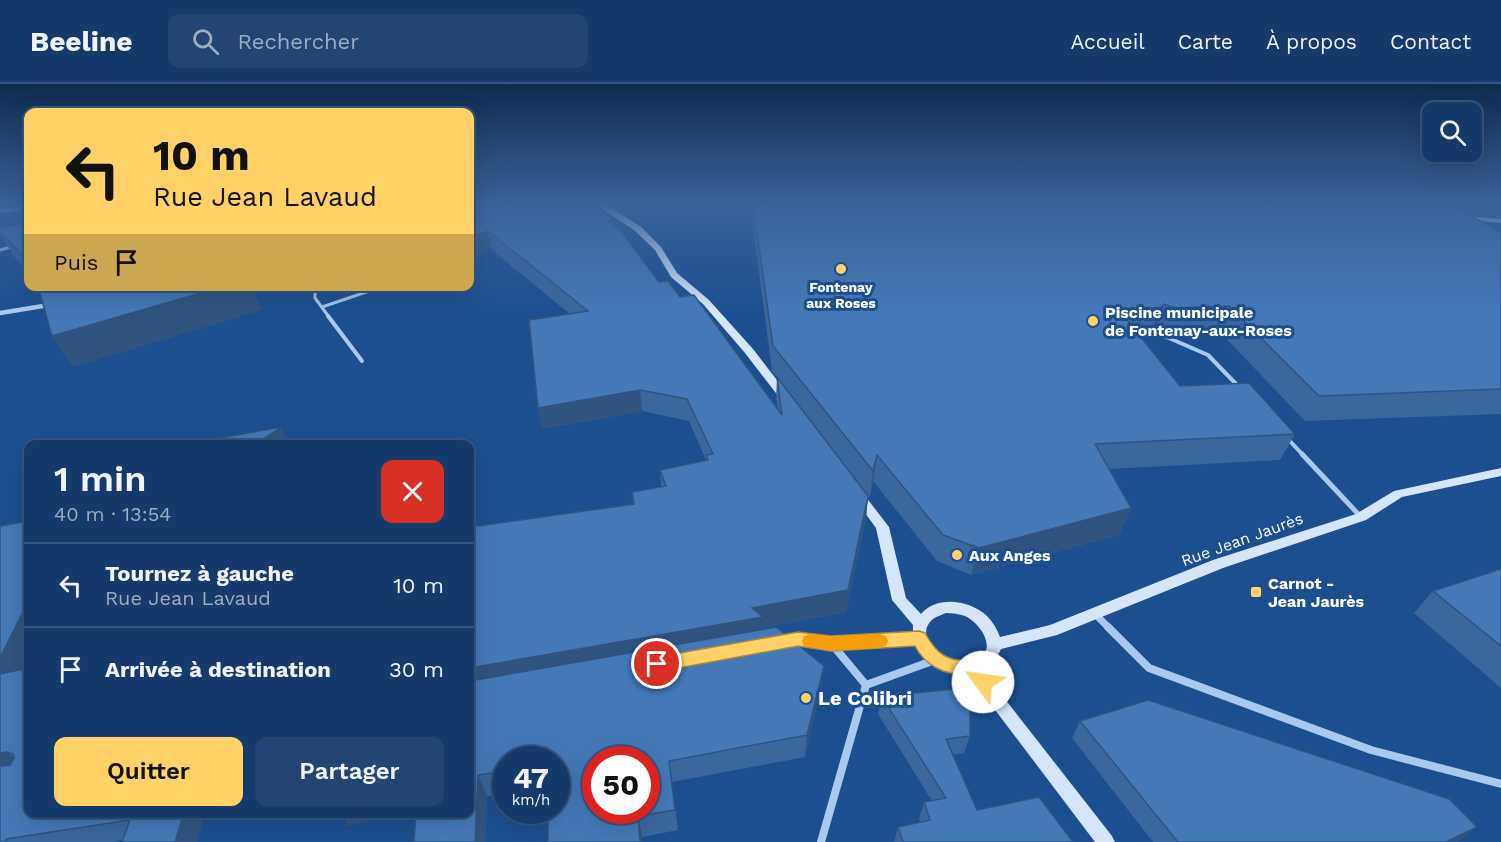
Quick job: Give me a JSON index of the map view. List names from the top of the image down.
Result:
{
  "streets": {
    "main road": ["Rue Jean Jaurès"]
  },
  "places": {
    "other": [
      "Fontenay aux Roses",
      "Piscine municipale de Fontenay-aux-Roses",
      "Aux Anges",
      "Le Colibri"
    ],
    "transit": ["Carnot - Jean Jaurès"]
  },
  "page": {
    "header": "Beeline",
    "search": "Rechercher",
    "nav": [
      "Accueil",
      "Carte",
      "À propos",
      "Contact"
    ],
    "turn": ["10 m", "Rue Jean Lavaud"],
    "then": "Puis",
    "heading": ["1 min", "40 m · 13:54"],
    "list": [
      {
        "name": "Tournez à gauche",
        "note": "Rue Jean Lavaud",
        "value": "10 m"
      },
      {
        "name": "Arrivée à destination",
        "value": "30 m"
      }
    ],
    "buttons": ["Quitter", "Partager"],
    "speed": "47 km/h",
    "limit": "50"
  }
}
